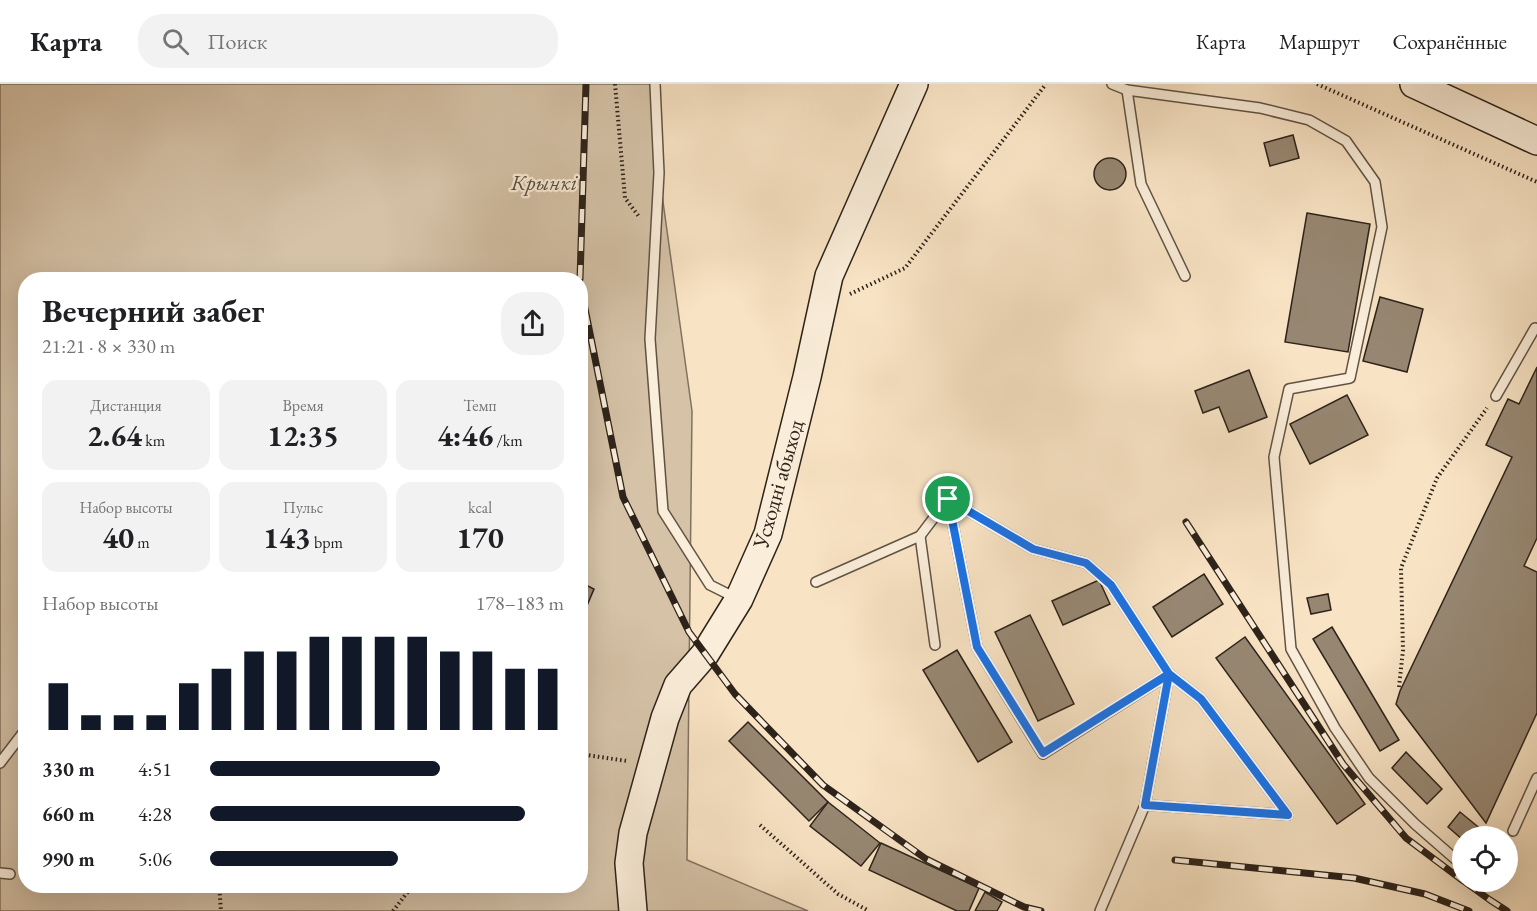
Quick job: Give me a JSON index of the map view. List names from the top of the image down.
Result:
{
  "streets": {
    "main road": ["Усходні абыход"]
  },
  "parks": ["Крынкі"],
  "page": {
    "header": "Карта",
    "search": "Поиск",
    "nav": ["Карта", "Маршрут", "Сохранённые"],
    "heading": ["Вечерний забег", "21:21 · 8 × 330 m"],
    "stats": [
      ["Дистанция", "2.64 km"],
      ["Время", "12:35"],
      ["Темп", "4:46 /km"],
      ["Набор высоты", "40 m"],
      ["Пульс", "143 bpm"],
      ["kcal", "170"]
    ],
    "chart": ["Набор высоты", "178–183 m"],
    "list": [
      {
        "name": "330 m",
        "note": "4:51"
      },
      {
        "name": "660 m",
        "note": "4:28"
      },
      {
        "name": "990 m",
        "note": "5:06"
      }
    ]
  }
}
